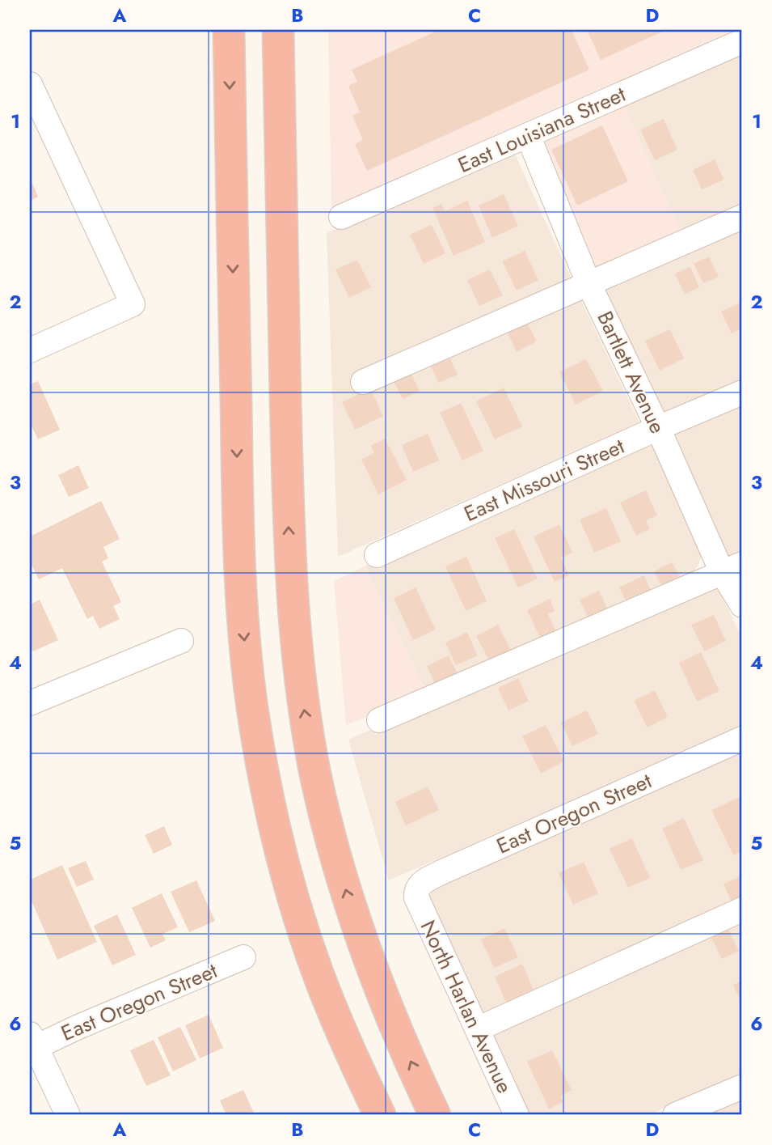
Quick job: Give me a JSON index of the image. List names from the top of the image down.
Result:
{
  "streets": {
    "street": [
      "East Louisiana Street",
      "Bartlett Avenue",
      "East Missouri Street",
      "East Oregon Street",
      "North Harlan Avenue"
    ]
  },
  "crossings": [
    ["East Louisiana Street", "Bartlett Avenue"],
    ["Bartlett Avenue", "East Missouri Street"],
    ["East Oregon Street", "North Harlan Avenue"]
  ],
  "grid": {
    "columns": [
      "A",
      "B",
      "C",
      "D"
    ],
    "rows": [
      "1",
      "2",
      "3",
      "4",
      "5",
      "6"
    ]
  }
}
